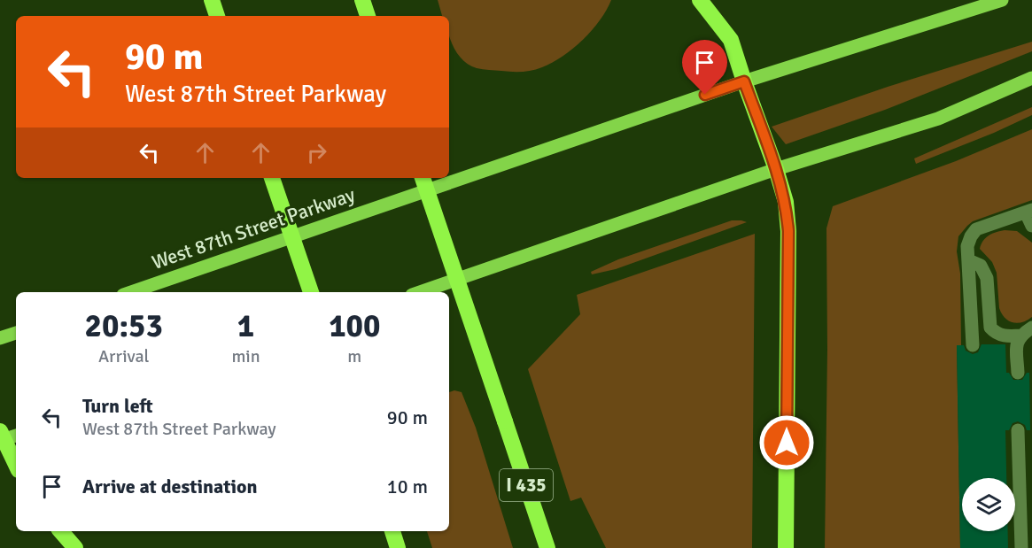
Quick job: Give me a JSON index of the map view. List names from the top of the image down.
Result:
{
  "streets": {
    "highway": ["I 435"],
    "main road": ["West 87th Street Parkway"]
  },
  "page": {
    "turn": ["90 m", "West 87th Street Parkway"],
    "eta": [
      "20:53",
      "Arrival",
      "1",
      "min",
      "100",
      "m"
    ],
    "list": [
      {
        "name": "Turn left",
        "note": "West 87th Street Parkway",
        "value": "90 m"
      },
      {
        "name": "Arrive at destination",
        "value": "10 m"
      }
    ]
  }
}
